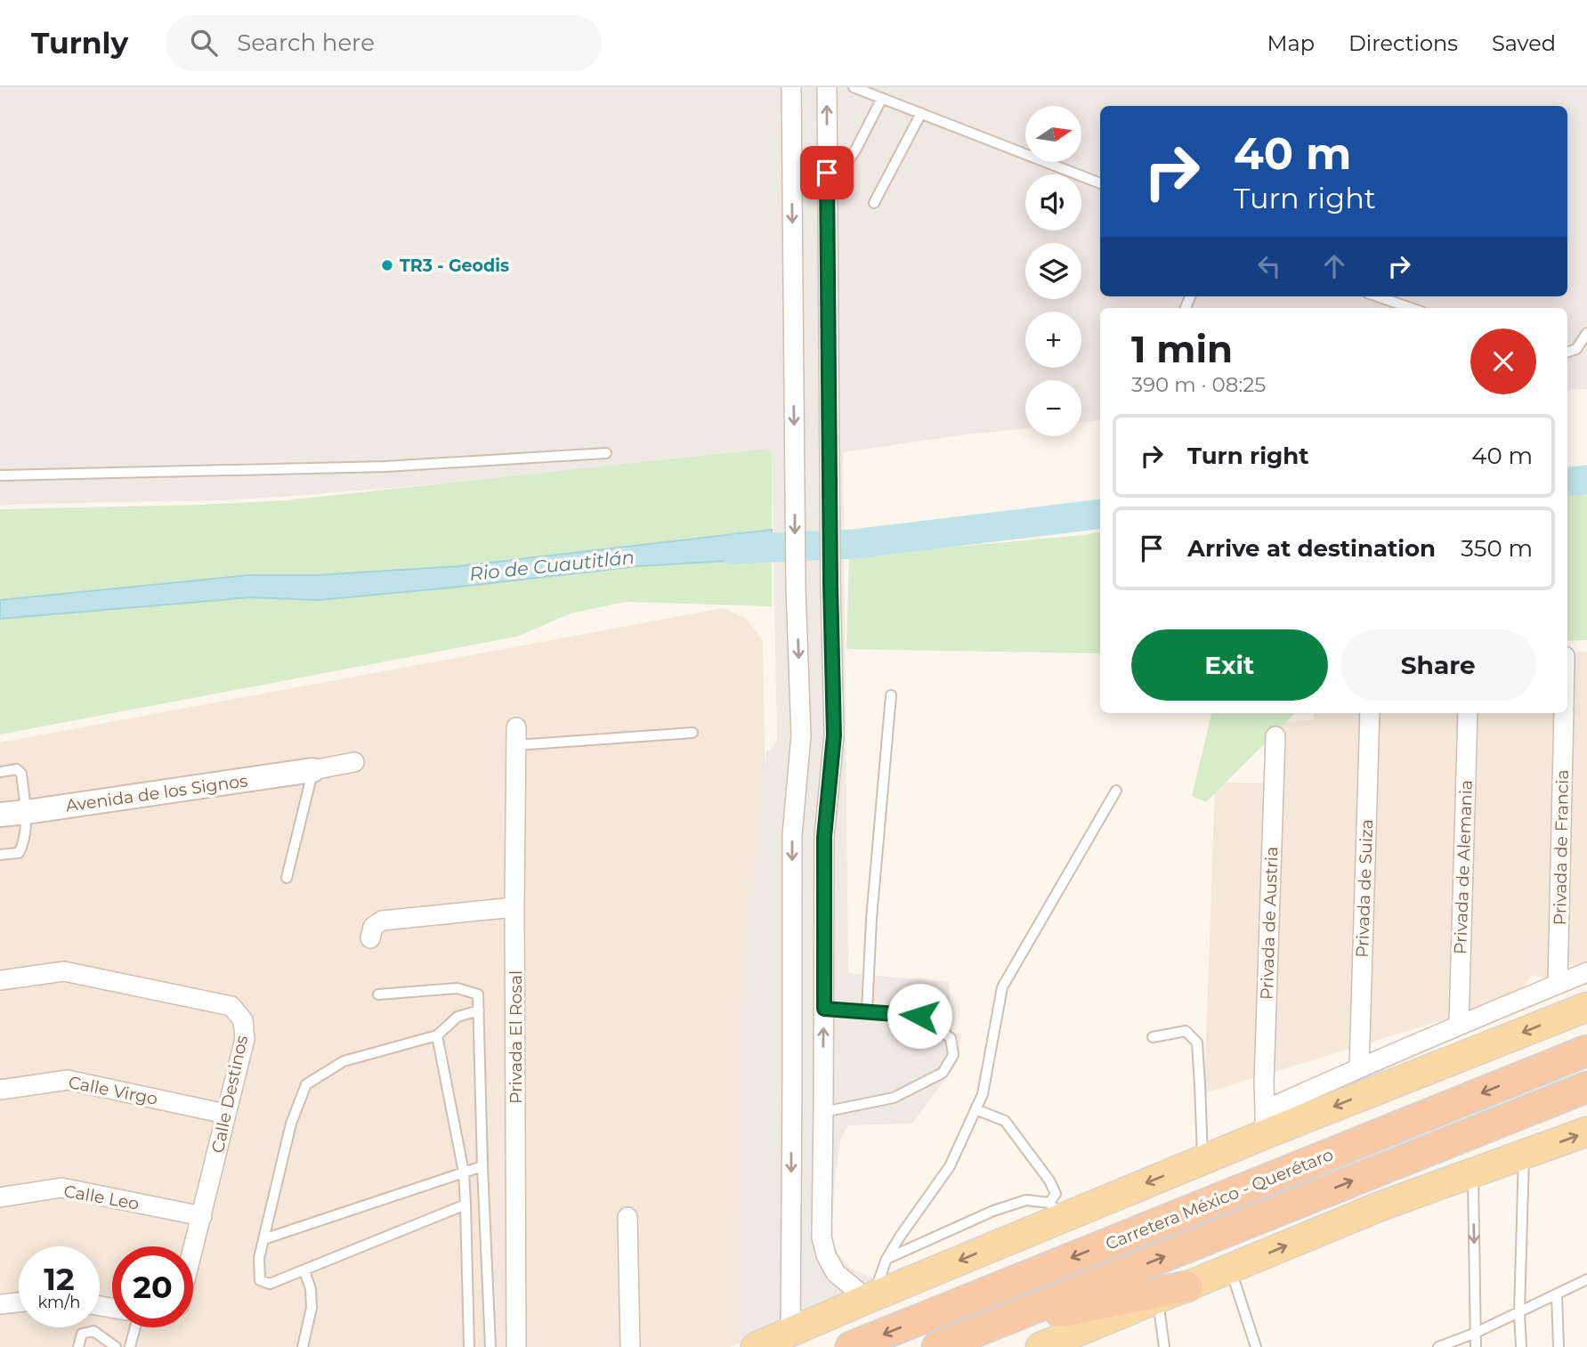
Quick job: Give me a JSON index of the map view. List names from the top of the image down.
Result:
{
  "streets": {
    "highway": ["Carretera México - Querétaro"],
    "street": [
      "Avenida de los Signos",
      "Privada de Francia",
      "Privada de Alemania",
      "Privada de Suiza",
      "Privada de Austria",
      "Privada El Rosal",
      "Calle Virgo",
      "Calle Destinos",
      "Calle Leo"
    ]
  },
  "crossings": [
    ["Calle Virgo", "Calle Destinos"],
    ["Calle Destinos", "Calle Leo"]
  ],
  "water": ["Rio de Cuautitlán"],
  "places": ["TR3 - Geodis"],
  "north": "right",
  "page": {
    "header": "Turnly",
    "search": "Search here",
    "nav": ["Map", "Directions", "Saved"],
    "map_buttons": ["+", "−"],
    "turn": ["40 m", "Turn right"],
    "heading": ["1 min", "390 m · 08:25"],
    "list": [
      {
        "name": "Turn right",
        "value": "40 m"
      },
      {
        "name": "Arrive at destination",
        "value": "350 m"
      }
    ],
    "buttons": ["Exit", "Share"],
    "speed": "12 km/h",
    "limit": "20"
  }
}
